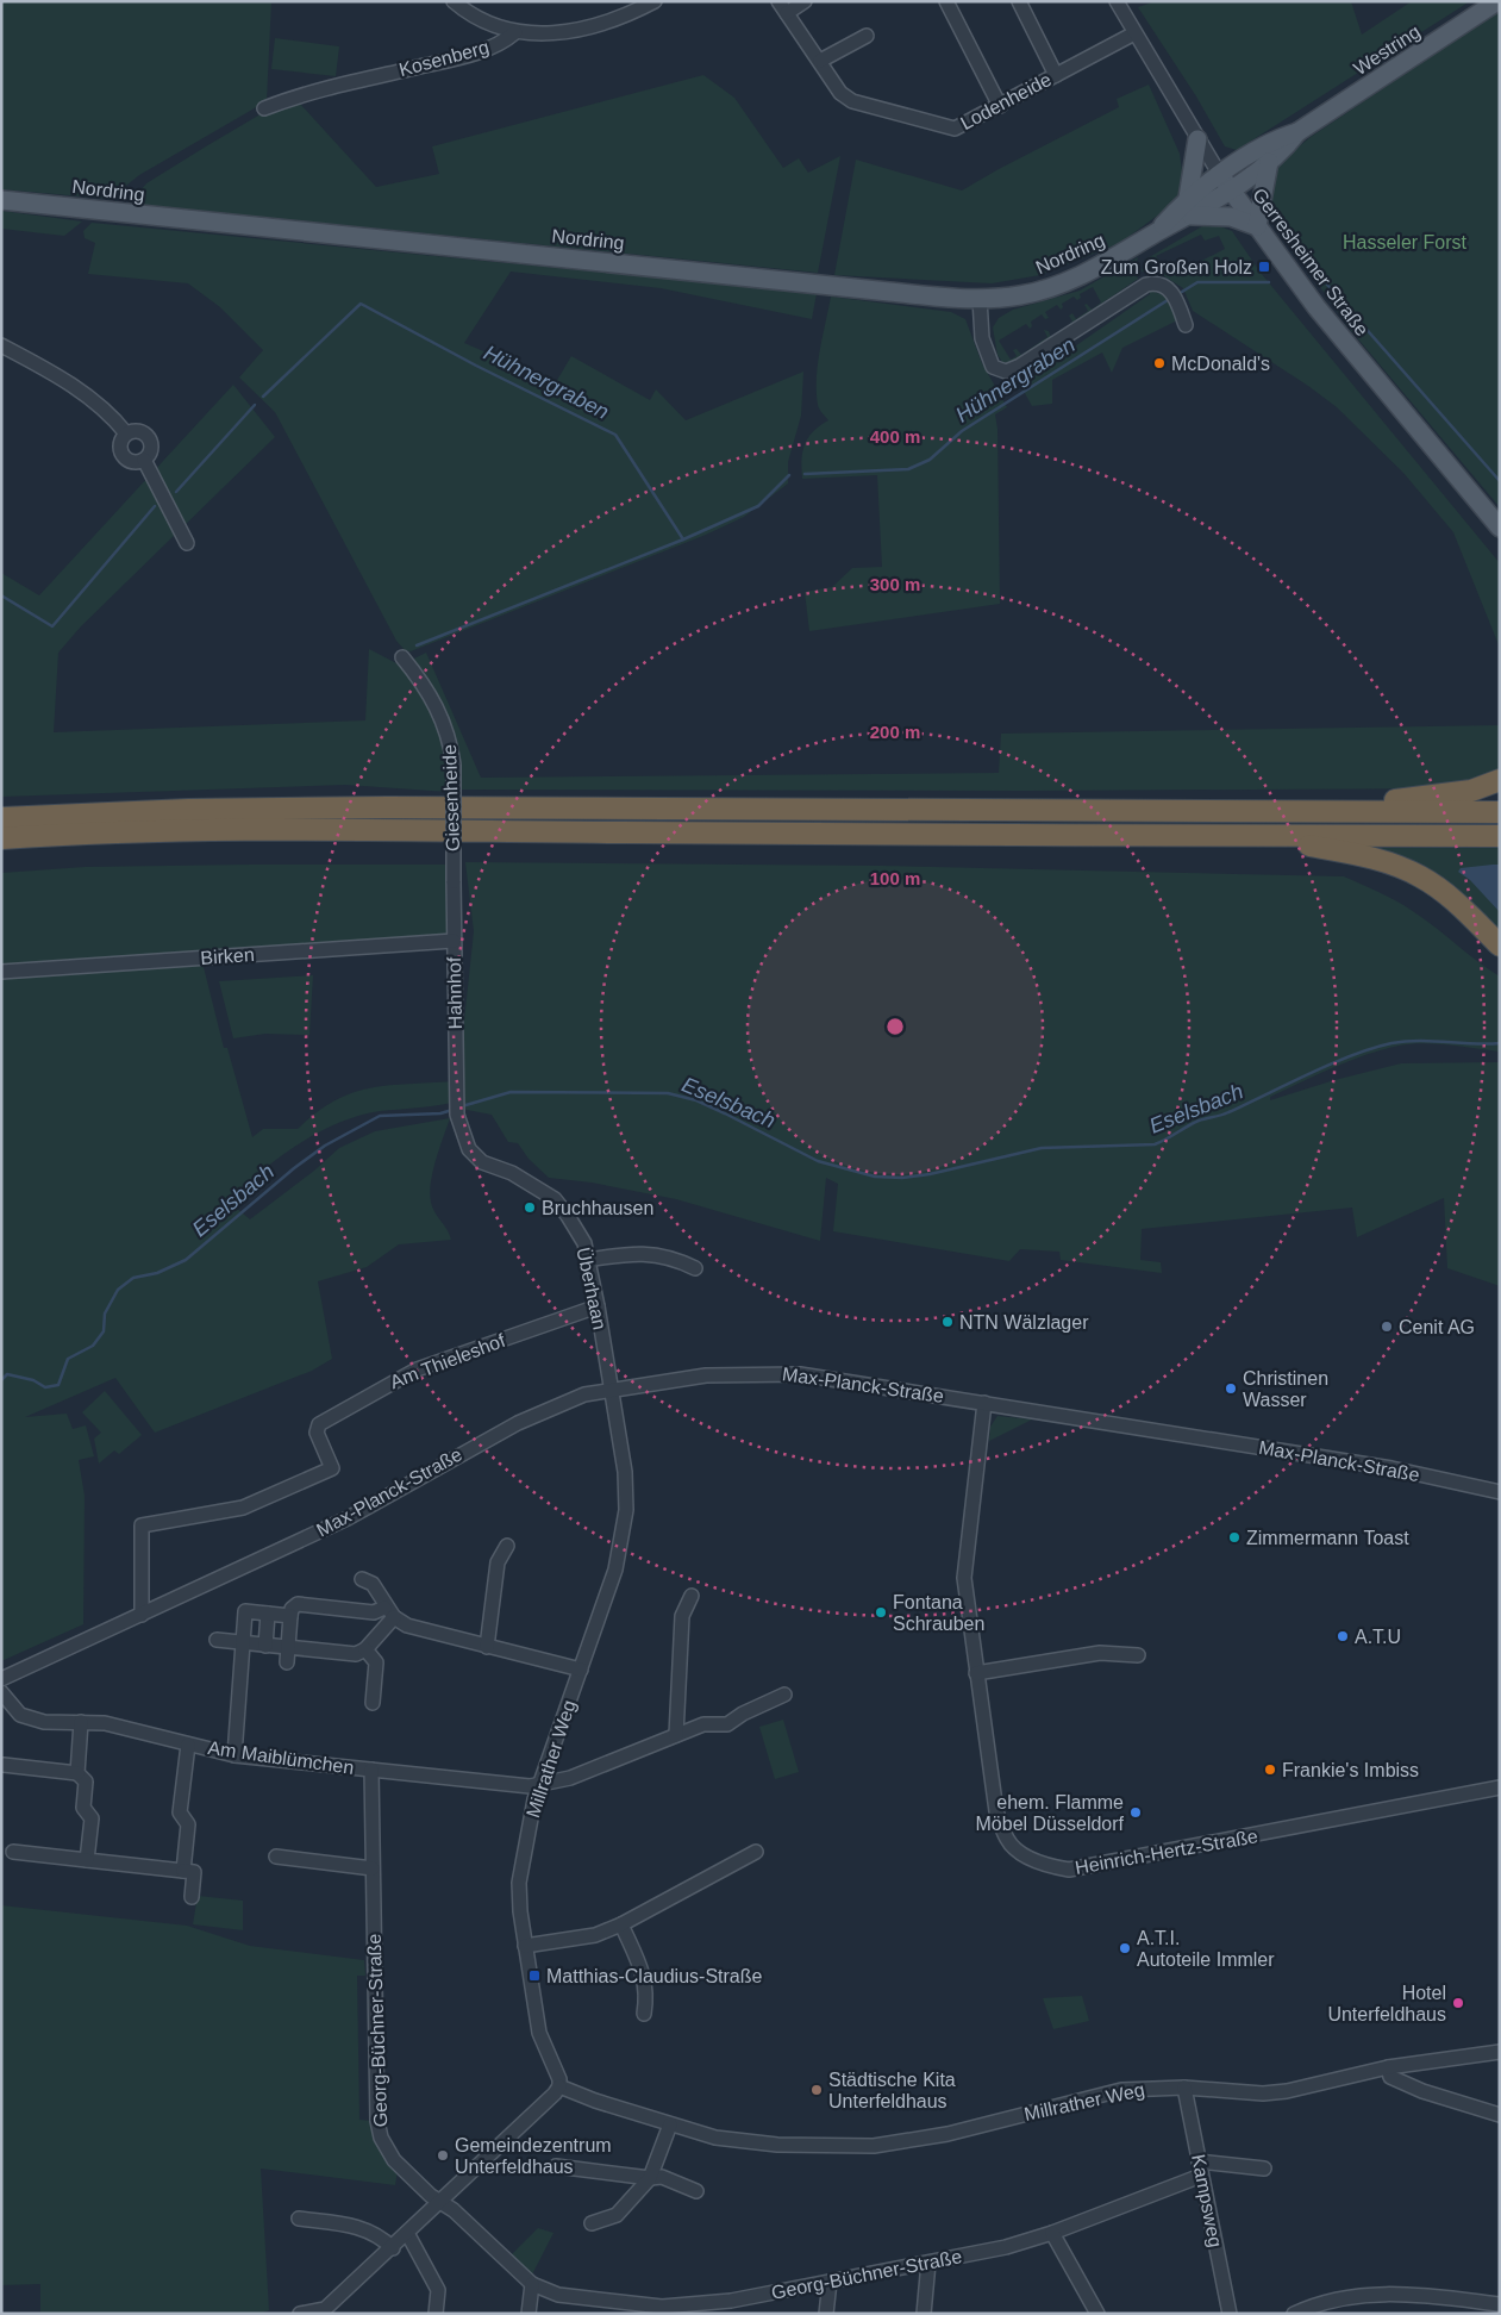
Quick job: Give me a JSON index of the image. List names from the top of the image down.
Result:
{
  "streets": {
    "main road": ["Westring", "Nordring", "Gerresheimer Straße"],
    "street": [
      "Kosenberg",
      "Lodenheide",
      "Giesenheide",
      "Birken",
      "Hahnhof",
      "Überhaan",
      "Am Thieleshof",
      "Max-Planck-Straße",
      "Am Maiblümchen",
      "Millrather Weg",
      "Heinrich-Hertz-Straße",
      "Georg-Büchner-Straße",
      "Kampsweg"
    ]
  },
  "crossings": [
    ["Westring", "Nordring"],
    ["Westring", "Gerresheimer Straße"],
    ["Lodenheide", "Gerresheimer Straße"],
    ["Nordring", "Gerresheimer Straße"],
    ["Giesenheide", "Hahnhof"],
    ["Birken", "Hahnhof"],
    ["Hahnhof", "Überhaan"],
    ["Überhaan", "Am Thieleshof"],
    ["Überhaan", "Max-Planck-Straße"],
    ["Überhaan", "Millrather Weg"],
    ["Am Thieleshof", "Max-Planck-Straße"],
    ["Max-Planck-Straße", "Millrather Weg"],
    ["Max-Planck-Straße", "Heinrich-Hertz-Straße"],
    ["Am Maiblümchen", "Millrather Weg"],
    ["Am Maiblümchen", "Georg-Büchner-Straße"],
    ["Millrather Weg", "Kampsweg"],
    ["Georg-Büchner-Straße", "Kampsweg"]
  ],
  "water": ["Hühnergraben", "Eselsbach"],
  "parks": ["Hasseler Forst"],
  "places": {
    "transit": ["Zum Großen Holz", "Matthias-Claudius-Straße"],
    "other": [
      "McDonald's",
      "Bruchhausen",
      "NTN Wälzlager",
      "Cenit AG",
      "Christinen Wasser",
      "Zimmermann Toast",
      "Fontana Schrauben",
      "A.T.U",
      "Frankie's Imbiss",
      "ehem. Flamme Möbel Düsseldorf",
      "A.T.I. Autoteile Immler",
      "Hotel Unterfeldhaus",
      "Städtische Kita Unterfeldhaus",
      "Gemeindezentrum Unterfeldhaus"
    ]
  },
  "rings": [
    "400 m",
    "300 m",
    "200 m",
    "100 m"
  ]
}
